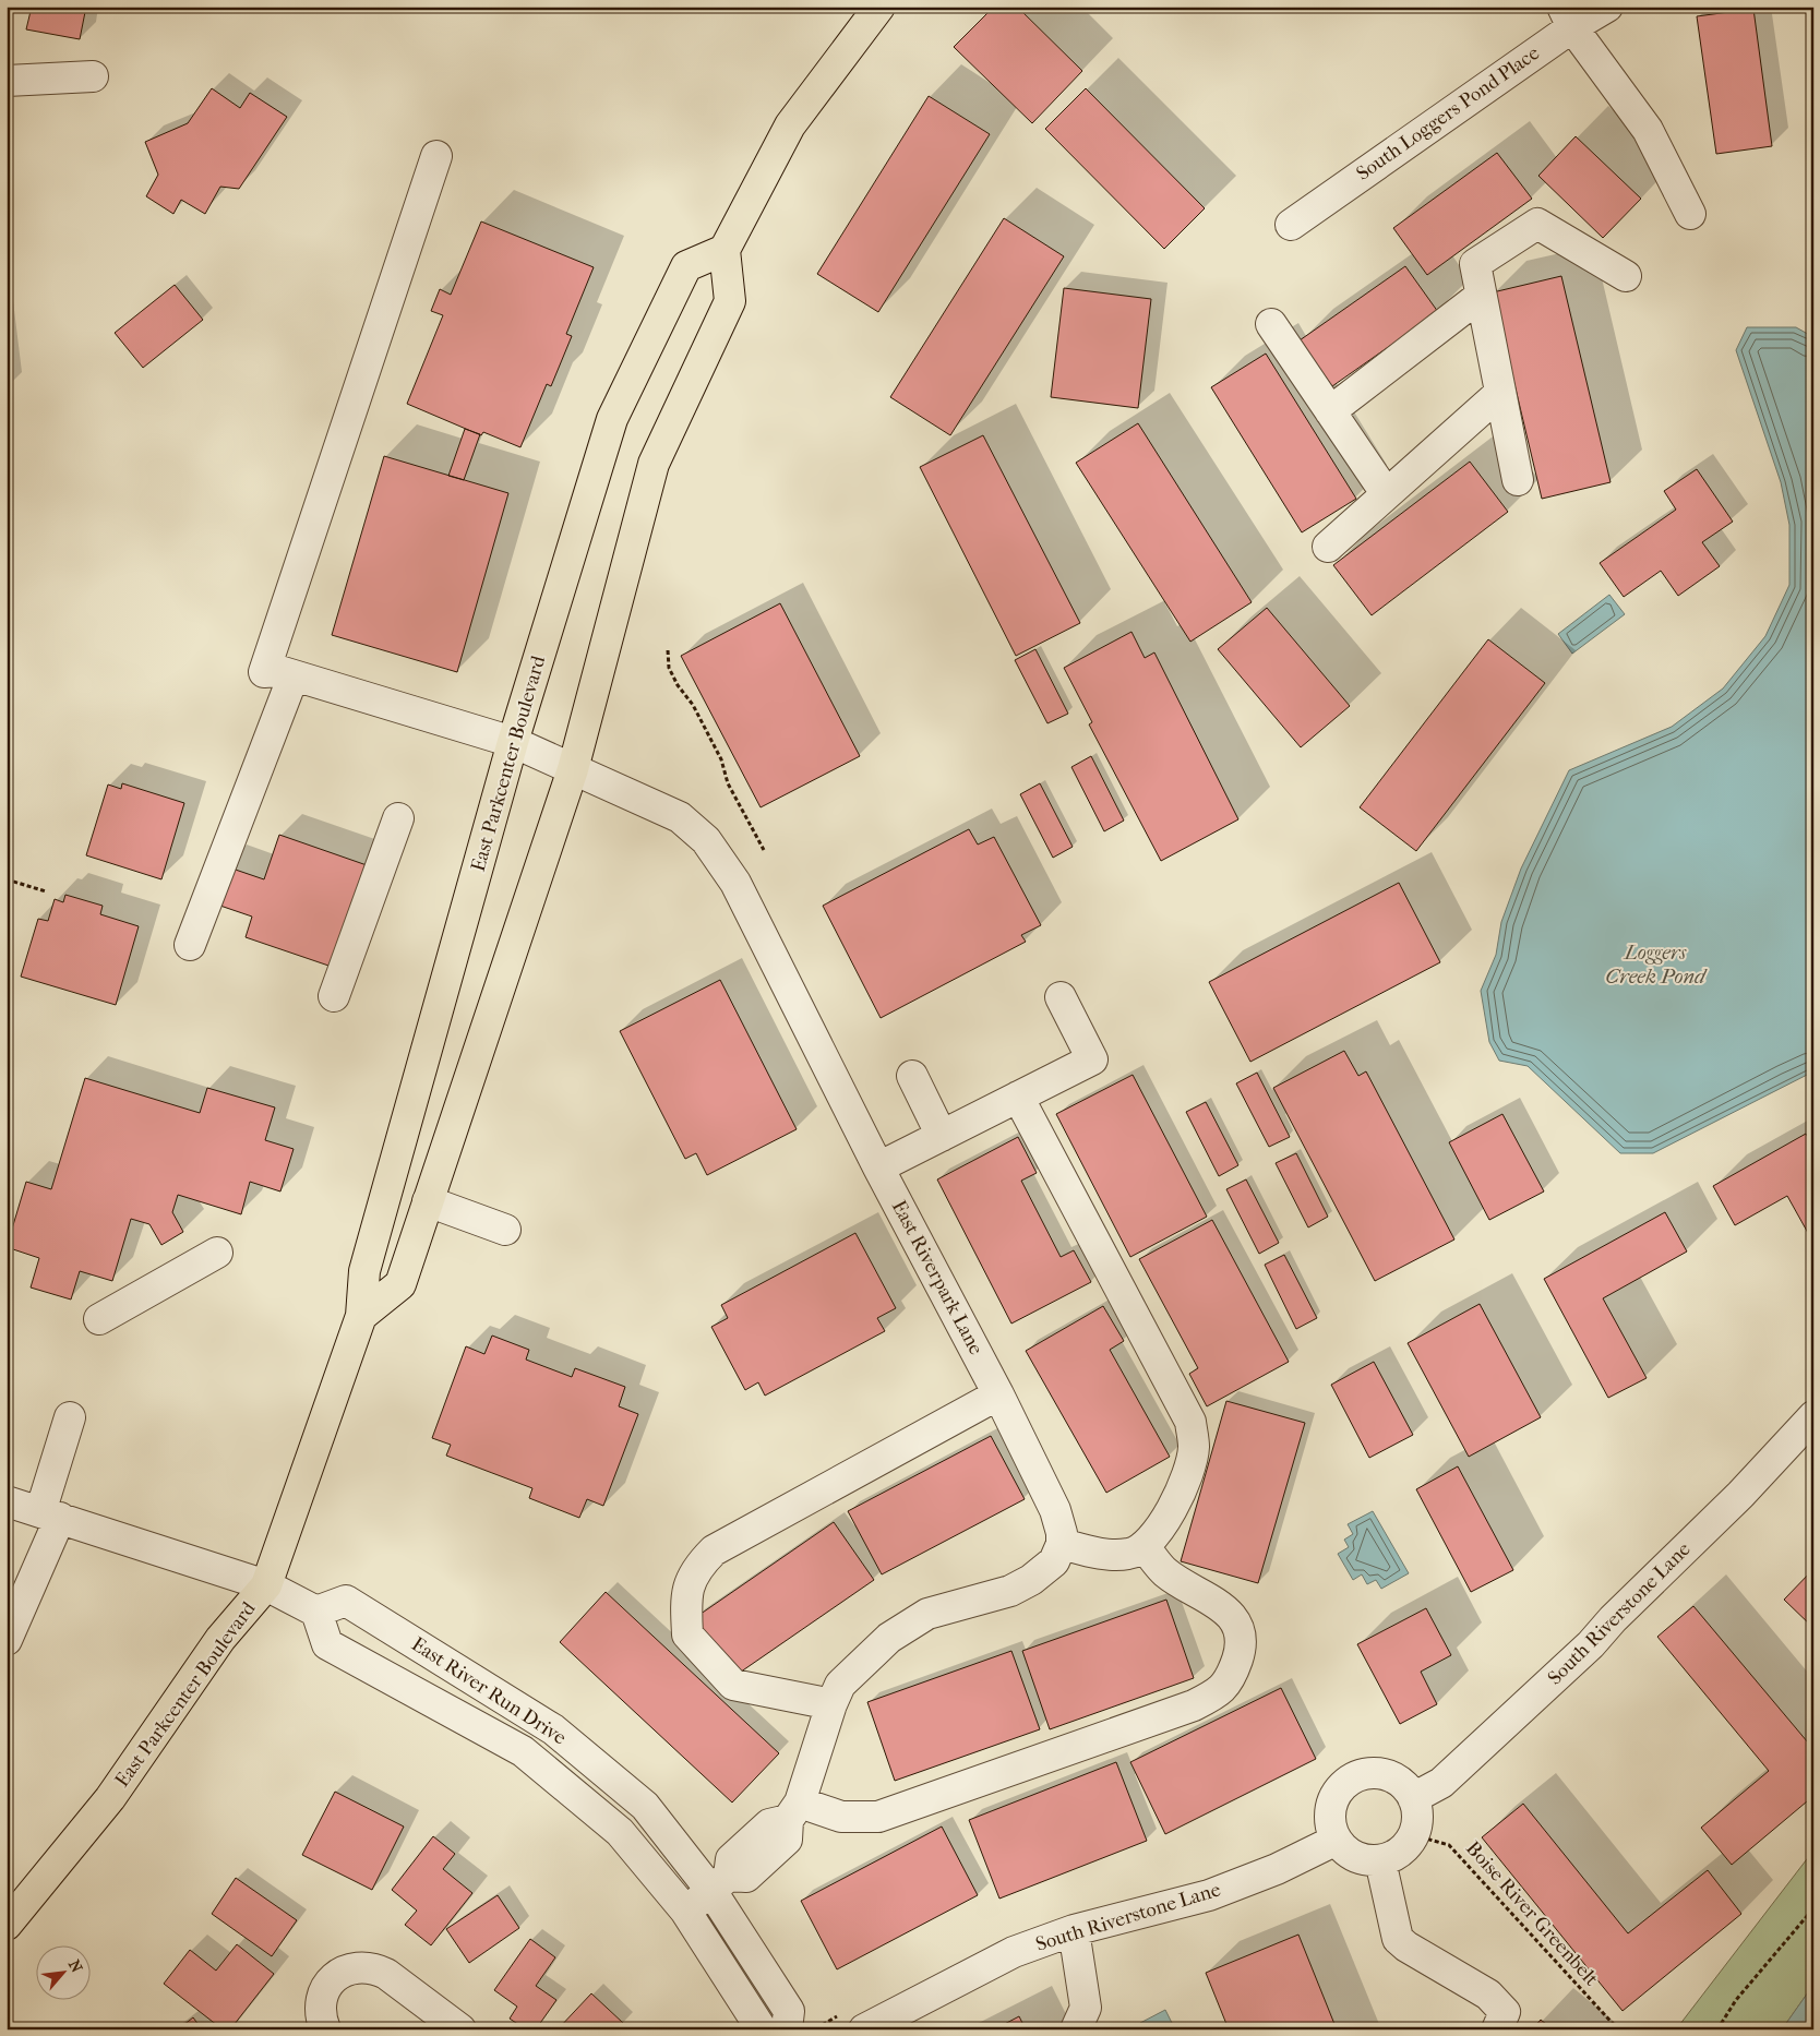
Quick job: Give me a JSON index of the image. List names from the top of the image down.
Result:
{
  "streets": {
    "main road": ["East Parkcenter Boulevard"],
    "street": [
      "South Loggers Pond Place",
      "East Riverpark Lane",
      "South Riverstone Lane",
      "East River Run Drive"
    ],
    "path": ["Boise River Greenbelt"]
  },
  "crossings": [
    ["East Parkcenter Boulevard", "East Riverpark Lane"],
    ["South Riverstone Lane", "Boise River Greenbelt"]
  ],
  "water": ["Loggers Creek Pond"],
  "north": "top right"
}
